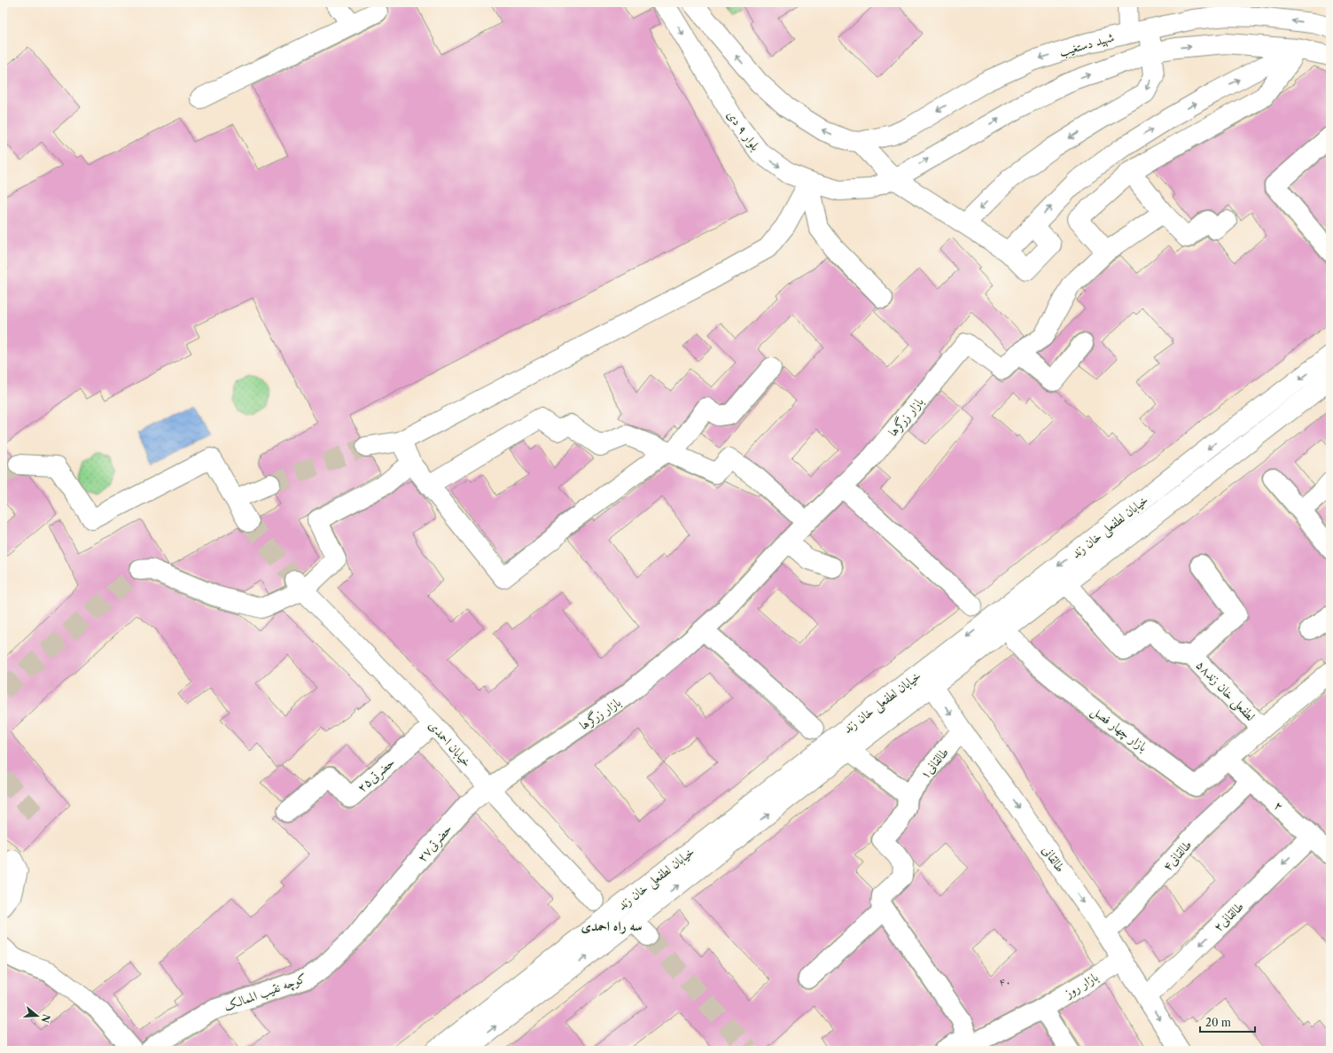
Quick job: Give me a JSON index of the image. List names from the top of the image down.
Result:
{
  "streets": {
    "street": [
      "شهید دستغیب",
      "بلوار ۹ دی",
      "بازار زرگرها",
      "خیابان لطفعلی خان زند",
      "لطفعلی خان زند۵۸",
      "بازار چهار فصل",
      "خیابان احمدی",
      "طالقانی۱",
      "حضرتی۲۵",
      "۲",
      "حضرتی۲۷",
      "طالقانی۴",
      "طالقانی",
      "طالقانی۲",
      "بازار روز",
      "کوچه نقیب الممالک"
    ]
  },
  "crossings": [
    ["بازار زرگرها", "خیابان احمدی"],
    ["بازار زرگرها", "حضرتی۲۷"],
    ["خیابان لطفعلی خان زند", "طالقانی"],
    ["بازار چهار فصل", "۲"],
    ["خیابان احمدی", "حضرتی۲۵"],
    ["خیابان احمدی", "حضرتی۲۷"],
    ["طالقانی۱", "طالقانی"],
    ["۲", "طالقانی۴"],
    ["۲", "طالقانی۲"],
    ["حضرتی۲۷", "کوچه نقیب الممالک"],
    ["طالقانی۴", "طالقانی"],
    ["طالقانی", "طالقانی۲"],
    ["طالقانی", "بازار روز"]
  ],
  "one_way": ["طالقانی۲"],
  "districts": ["سه راه احمدی"],
  "house_numbers": ["۴۰"],
  "scale_bar": "20 m",
  "north": "right"
}
